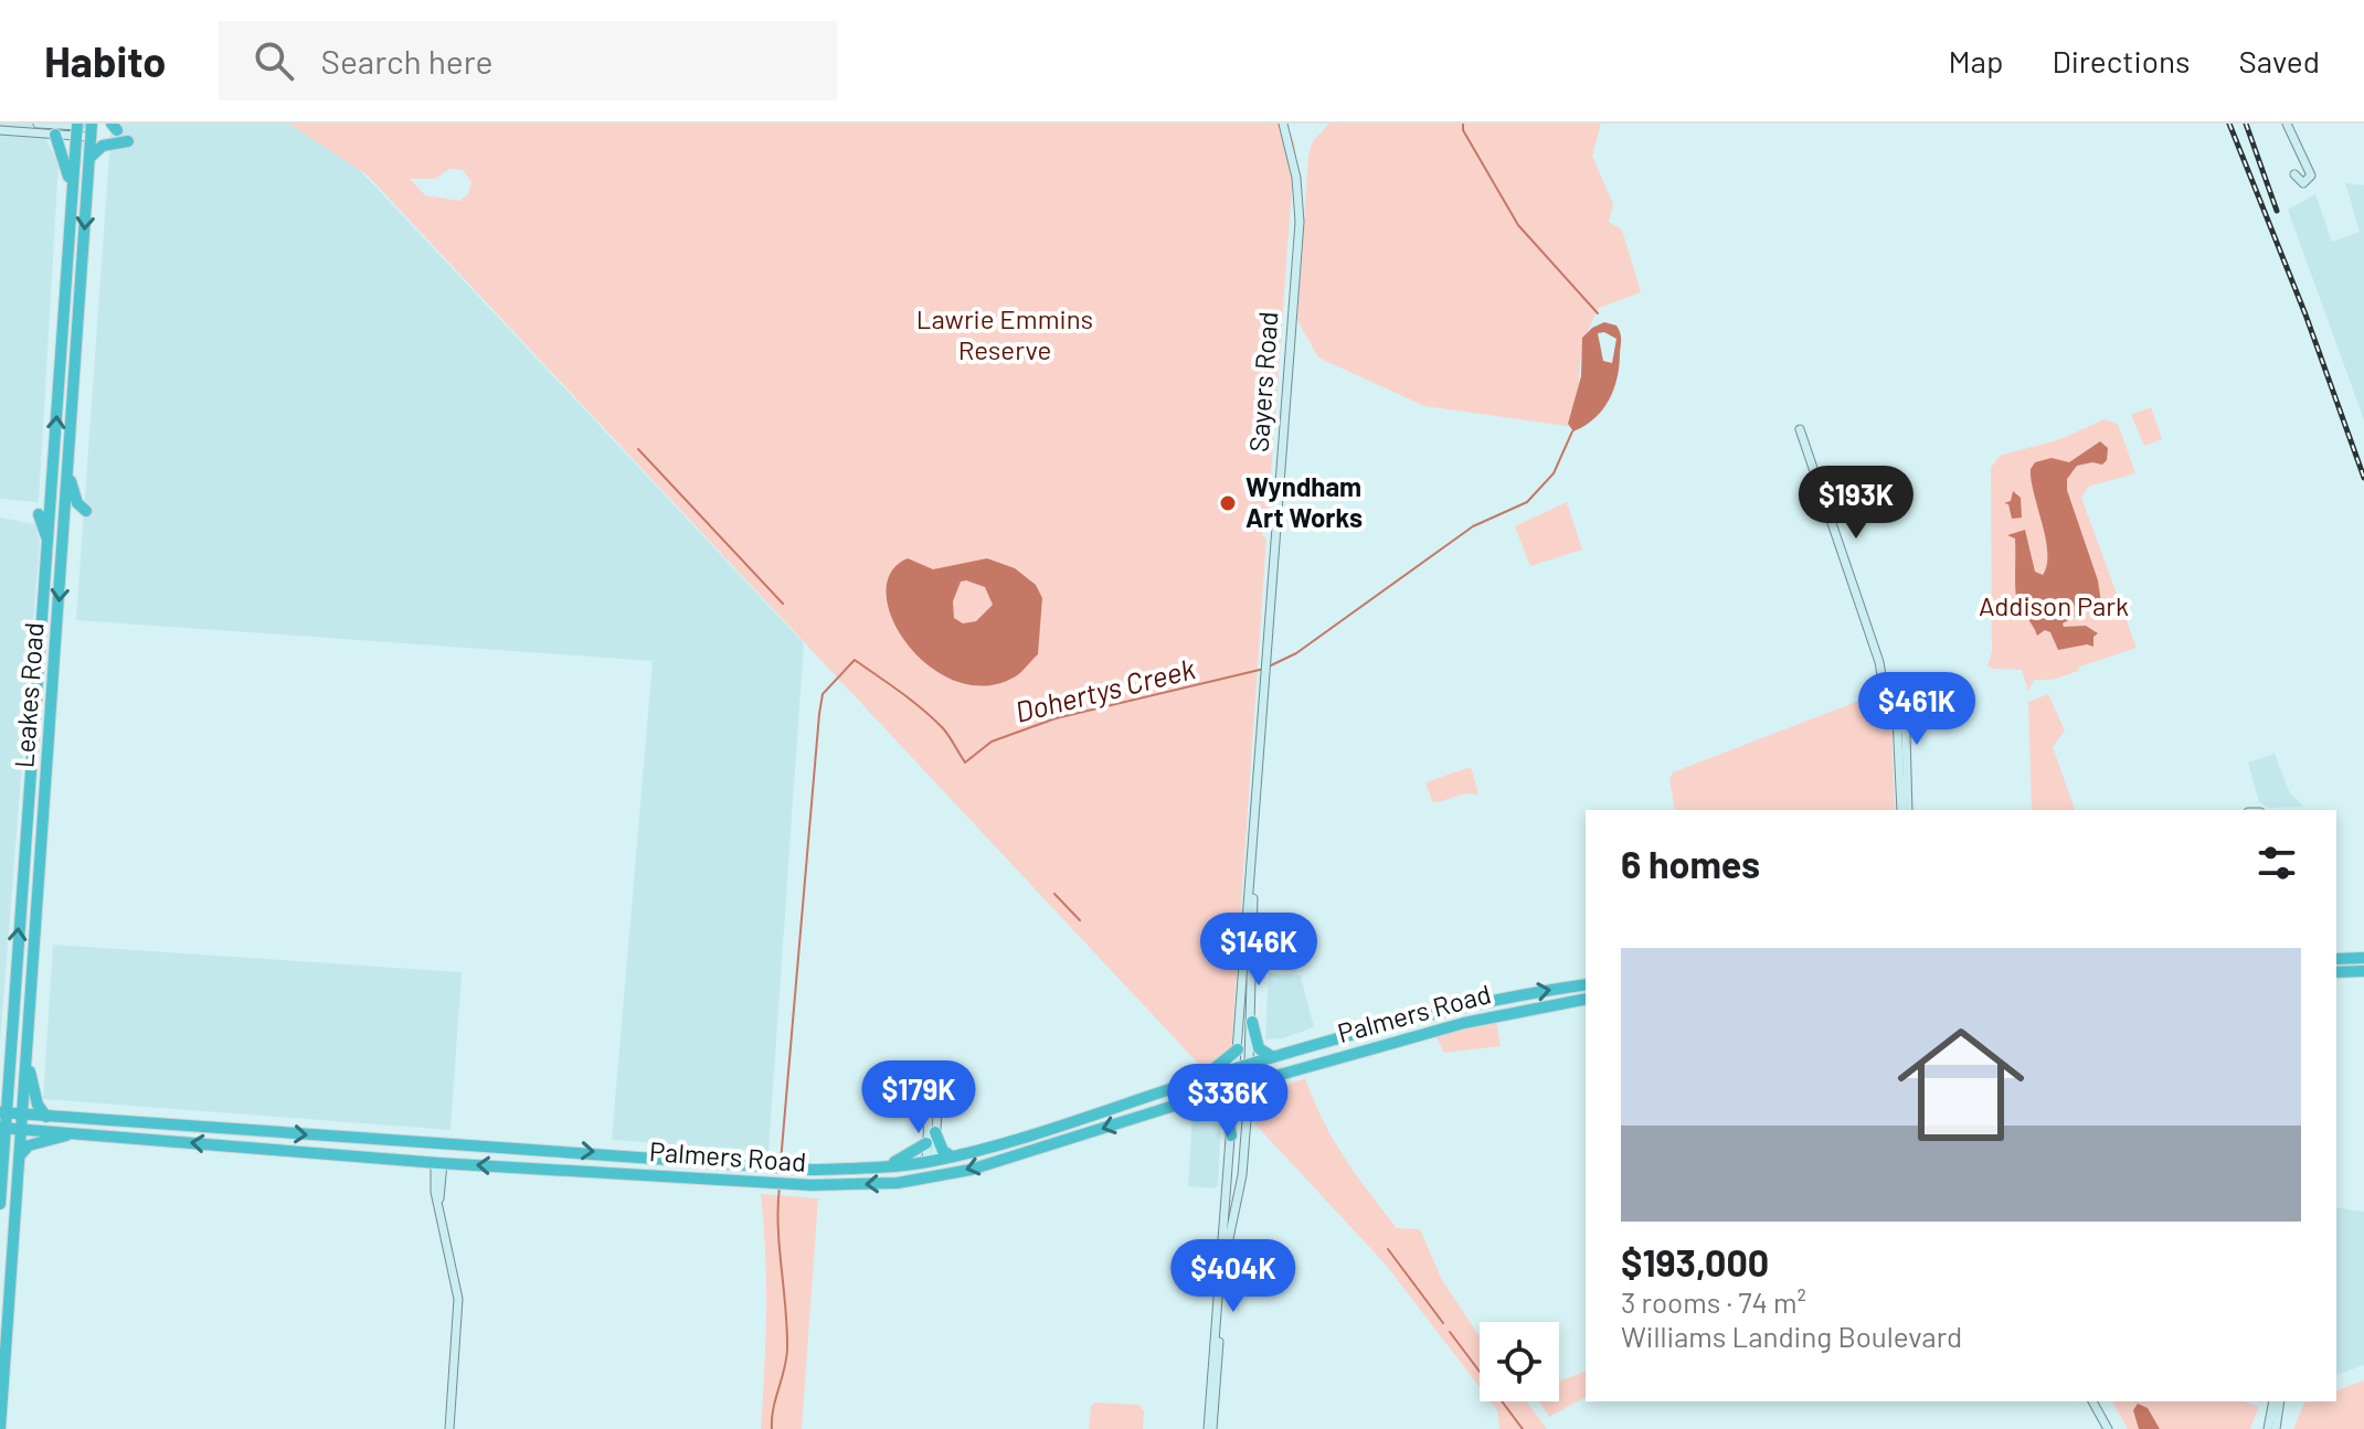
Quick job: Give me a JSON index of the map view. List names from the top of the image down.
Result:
{
  "streets": {
    "highway": ["Leakes Road", "Palmers Road"],
    "main road": ["Sayers Road"]
  },
  "crossings": [
    ["Sayers Road", "Palmers Road"],
    ["Leakes Road", "Palmers Road"]
  ],
  "water": ["Dohertys Creek"],
  "parks": ["Lawrie Emmins Reserve", "Addison Park"],
  "places": ["Wyndham Art Works"],
  "page": {
    "header": "Habito",
    "search": "Search here",
    "nav": ["Map", "Directions", "Saved"],
    "price": [
      "$193K",
      "$461K",
      "$146K",
      "$179K",
      "$336K",
      "$404K"
    ],
    "heading": "6 homes",
    "list": [
      {
        "name": "$193,000",
        "note": "3 rooms · 74 m² · Williams Landing Boulevard"
      }
    ]
  }
}
